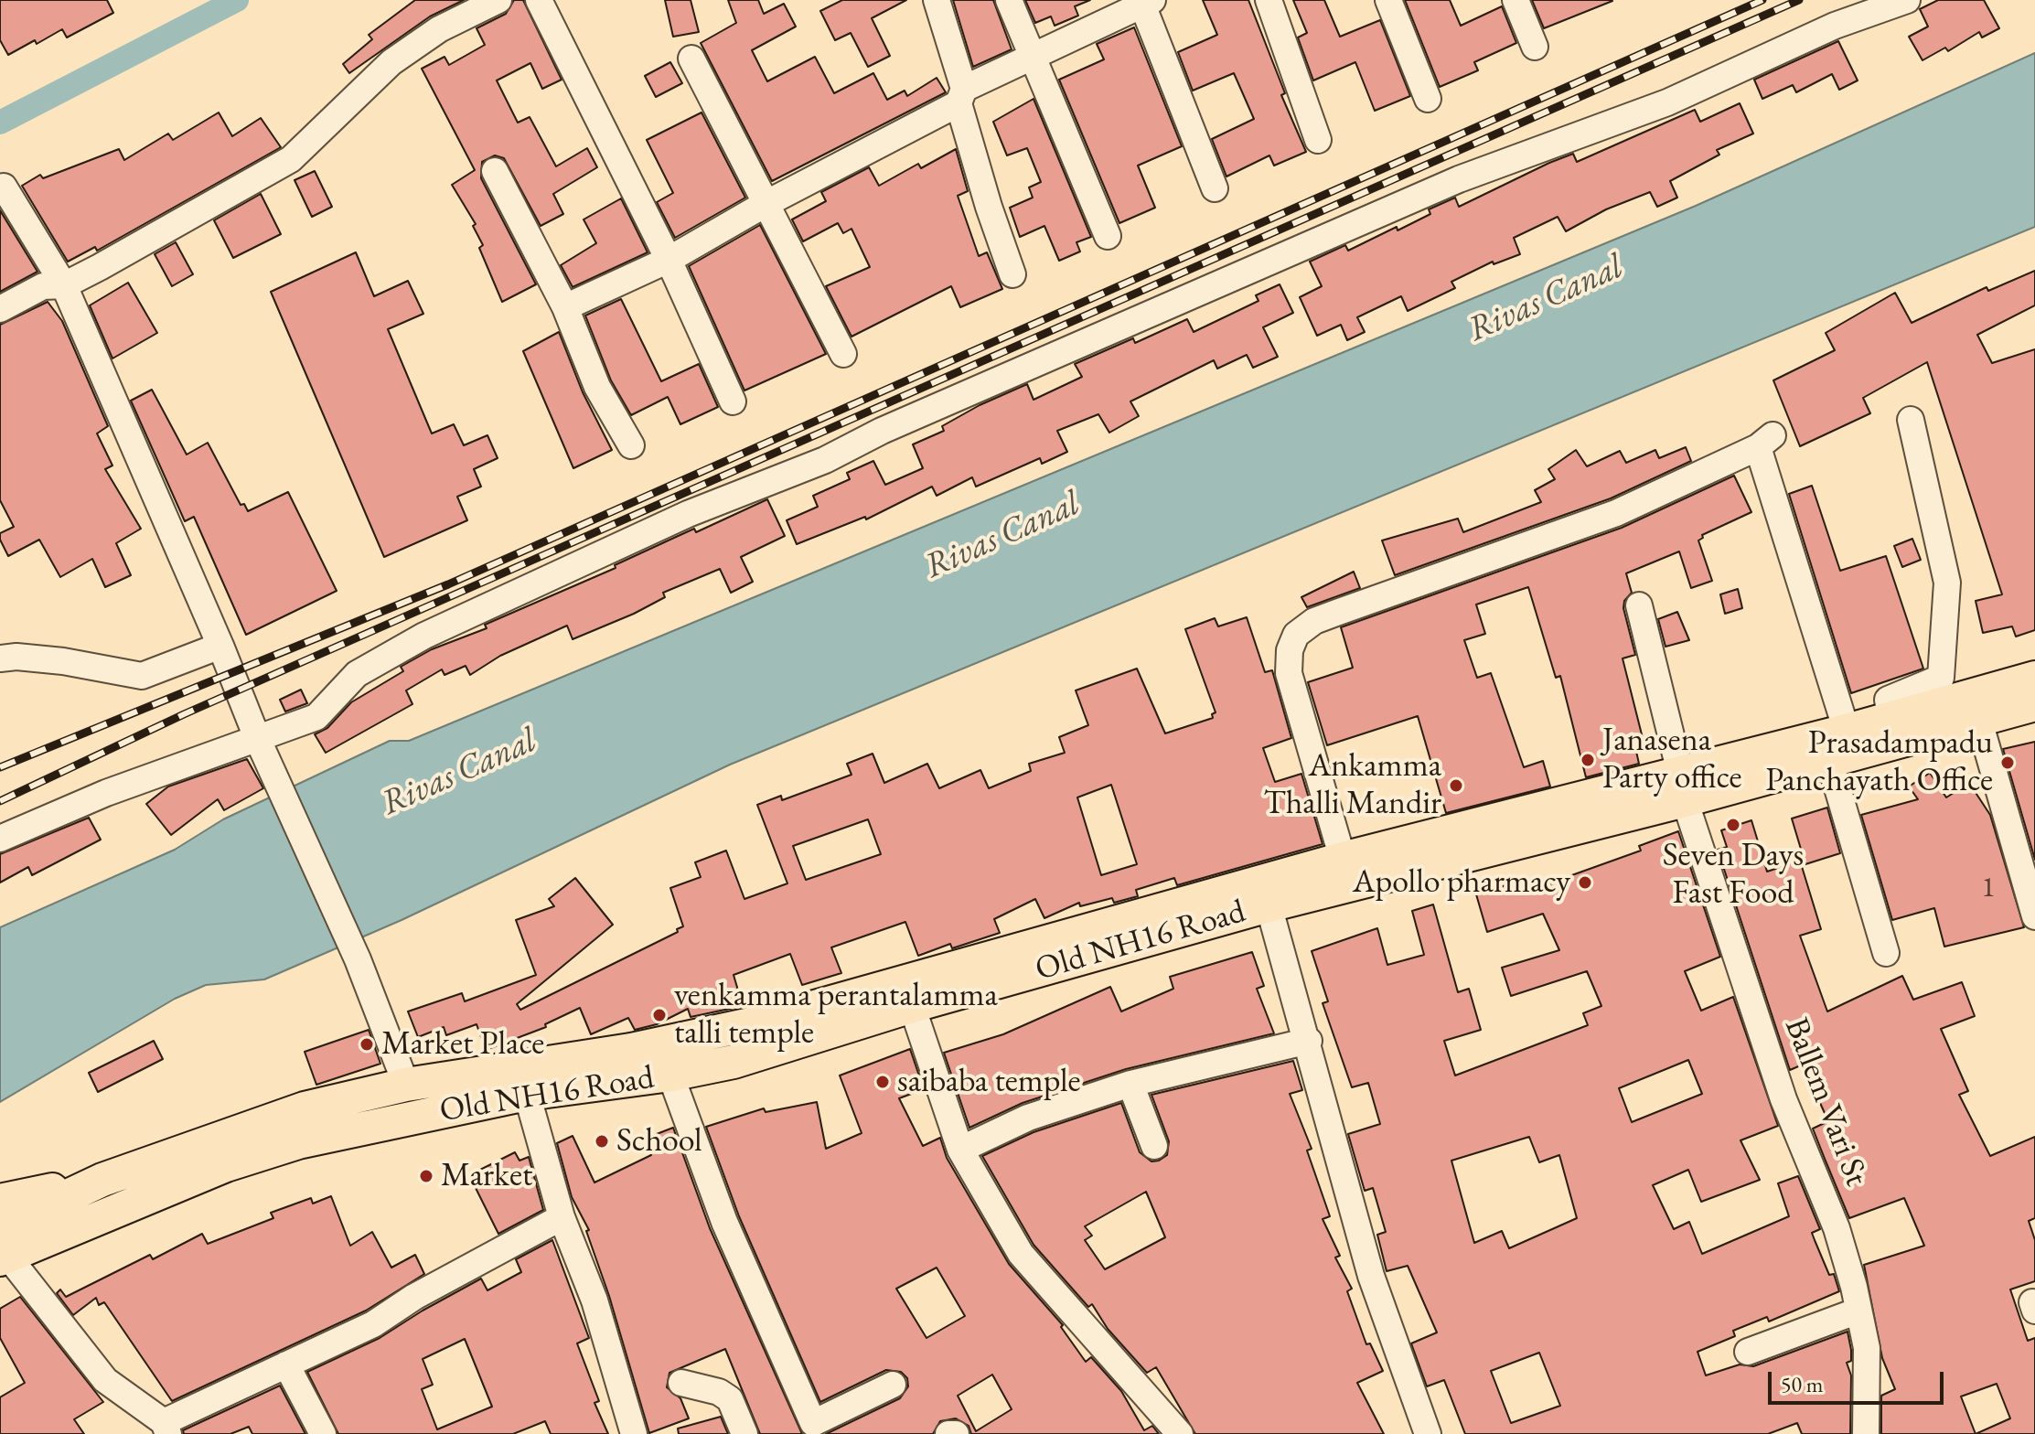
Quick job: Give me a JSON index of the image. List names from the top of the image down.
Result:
{
  "streets": {
    "main road": ["Old NH16 Road"],
    "street": ["Ballem Vari St"]
  },
  "crossings": [
    ["Old NH16 Road", "Ballem Vari St"]
  ],
  "water": ["Rivas Canal"],
  "places": [
    "Janasena Party office",
    "Prasadampadu Panchayath Office",
    "Ankamma Thalli Mandir",
    "Seven Days Fast Food",
    "Apollo pharmacy",
    "venkamma perantalamma talli temple",
    "Market Place",
    "saibaba temple",
    "School",
    "Market"
  ],
  "house_numbers": ["1"],
  "scale_bar": "50 m"
}
